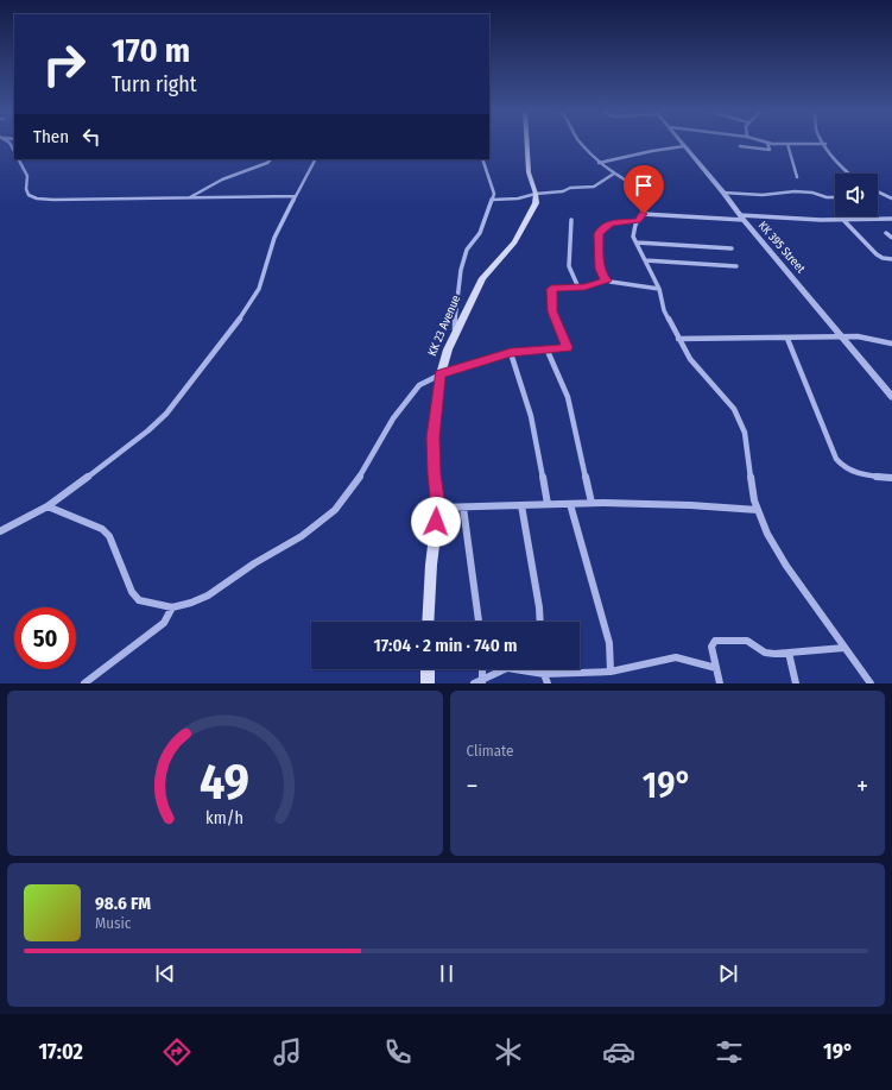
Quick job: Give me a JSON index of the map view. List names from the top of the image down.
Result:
{
  "streets": {
    "main road": ["KK 23 Avenue"],
    "street": ["KK 395 Street"]
  },
  "page": {
    "turn": ["170 m", "Turn right"],
    "then": "Then",
    "limit": "50",
    "trip": "17:04 · 2 min · 740 m",
    "tile": "Climate",
    "heat": ["−", "19°", "+"],
    "song": ["98.6 FM", "Music"],
    "tabs": ["17:02", "19°"],
    "gauge": ["49", "km/h"]
  }
}
